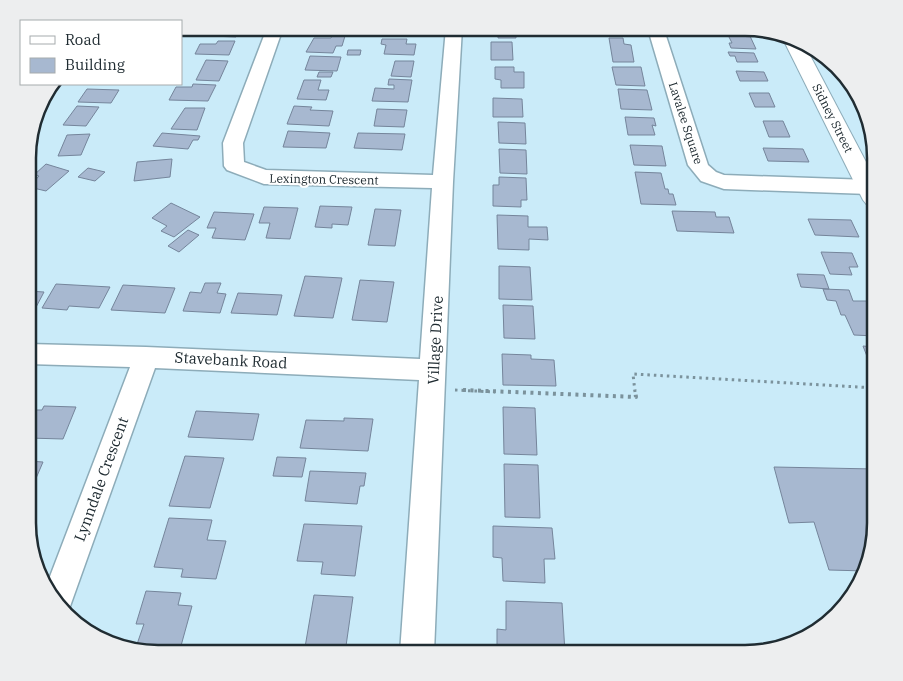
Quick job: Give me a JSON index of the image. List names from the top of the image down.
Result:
{
  "streets": {
    "main road": ["Sidney Street"],
    "street": [
      "Lavalee Square",
      "Lexington Crescent",
      "Village Drive",
      "Stavebank Road",
      "Lynndale Crescent"
    ]
  },
  "crossings": [
    ["Lexington Crescent", "Village Drive"],
    ["Village Drive", "Stavebank Road"],
    ["Stavebank Road", "Lynndale Crescent"]
  ],
  "legend": ["Road", "Building"]
}
